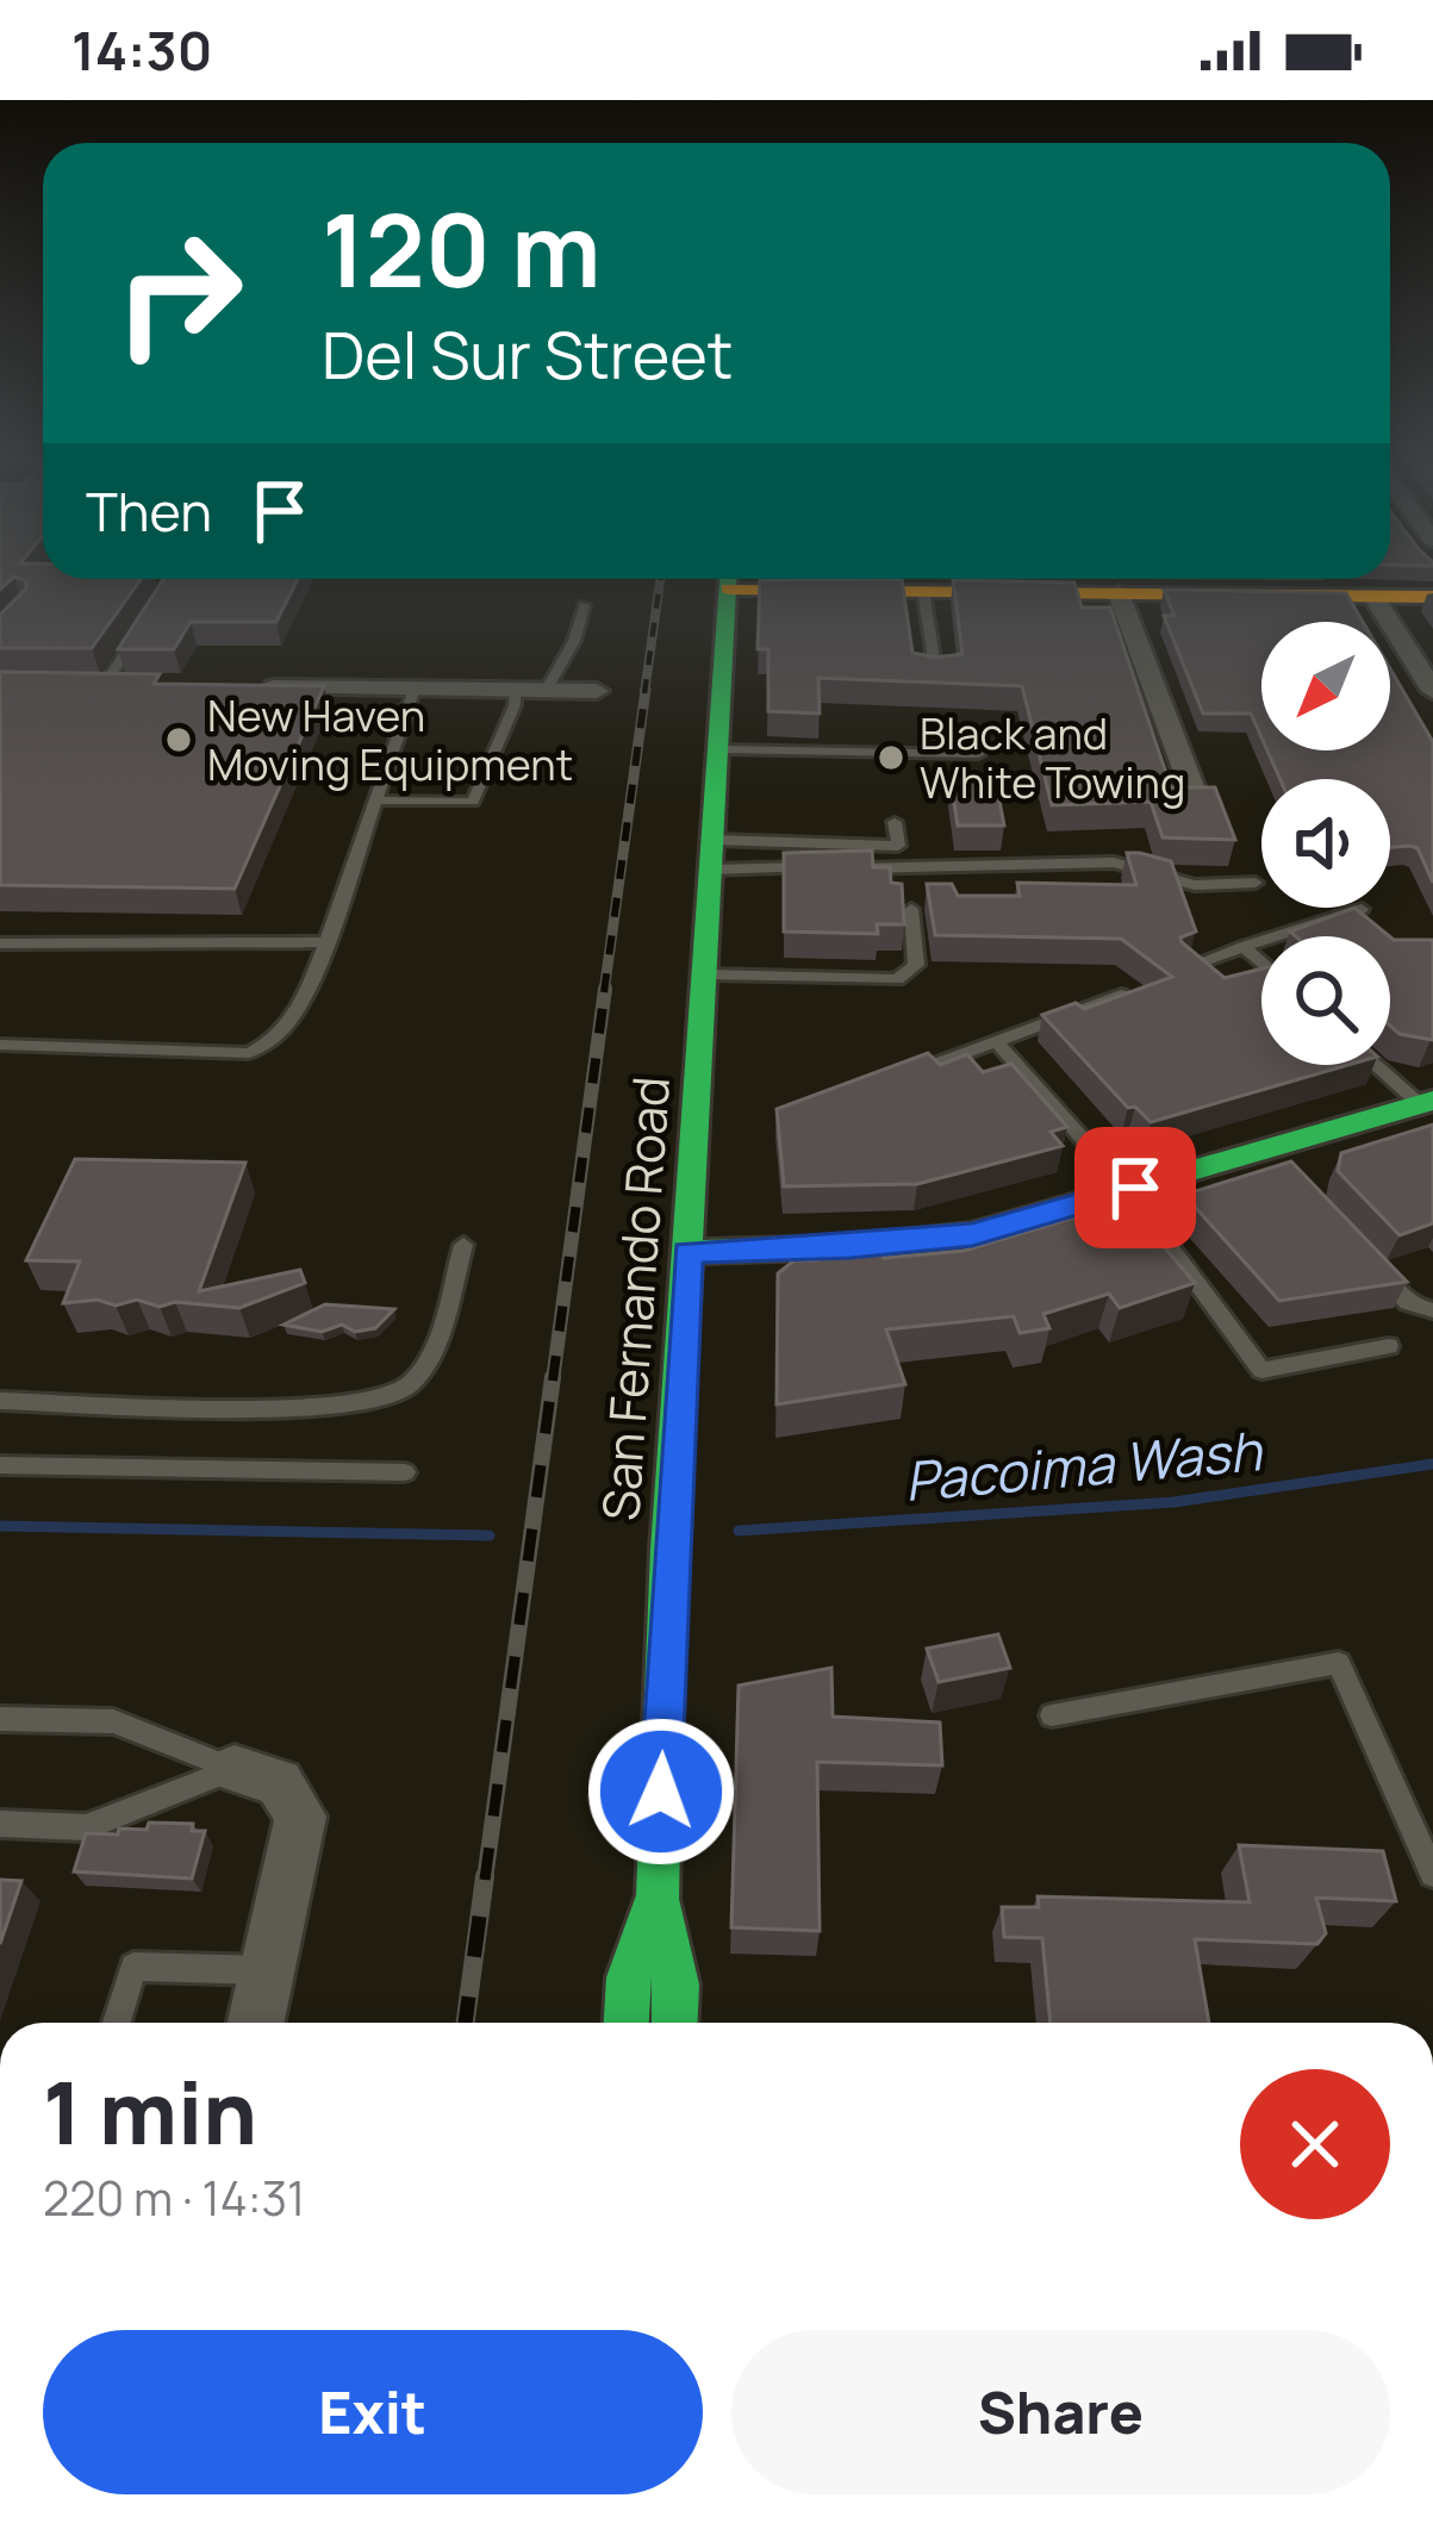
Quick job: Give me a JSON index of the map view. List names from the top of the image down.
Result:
{
  "streets": {
    "main road": ["San Fernando Road"]
  },
  "water": ["Pacoima Wash"],
  "places": ["New Haven Moving Equipment", "Black and White Towing"],
  "north": "bottom left",
  "page": {
    "status": "14:30",
    "turn": ["120 m", "Del Sur Street"],
    "then": "Then",
    "heading": ["1 min", "220 m · 14:31"],
    "buttons": ["Exit", "Share"]
  }
}
